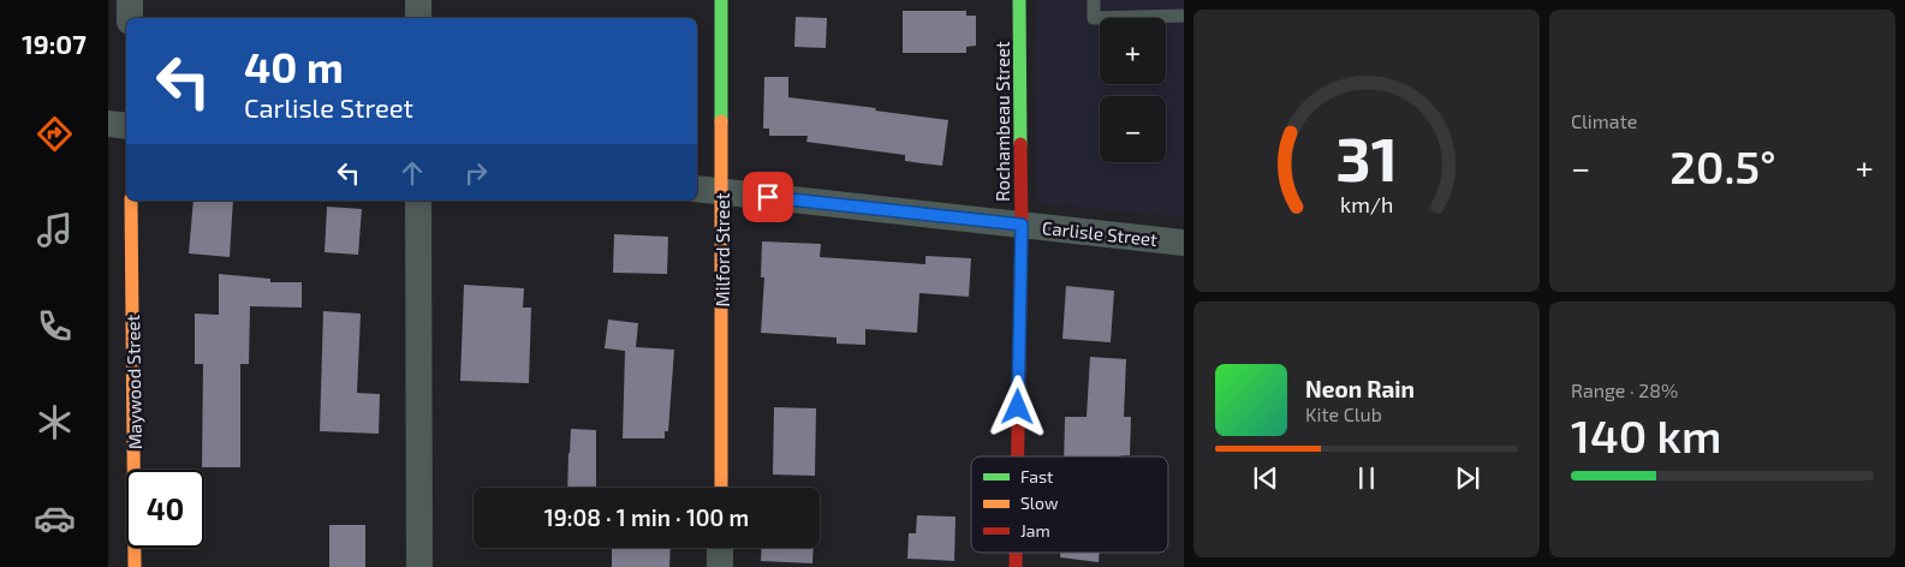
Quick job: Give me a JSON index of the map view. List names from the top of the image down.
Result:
{
  "streets": {
    "street": [
      "Rochambeau Street",
      "Carlisle Street",
      "Milford Street",
      "Maywood Street"
    ]
  },
  "crossings": [
    ["Rochambeau Street", "Carlisle Street"],
    ["Carlisle Street", "Milford Street"]
  ],
  "legend": ["Fast", "Slow", "Jam"],
  "page": {
    "tabs": "19:07",
    "tile": [
      "Climate",
      ["Range · 28%", "140 km"]
    ],
    "map_buttons": ["+", "−"],
    "turn": ["40 m", "Carlisle Street"],
    "heat": ["−", "20.5°", "+"],
    "song": ["Neon Rain", "Kite Club"],
    "limit": "40",
    "trip": "19:08 · 1 min · 100 m",
    "gauge": ["31", "km/h"]
  }
}
